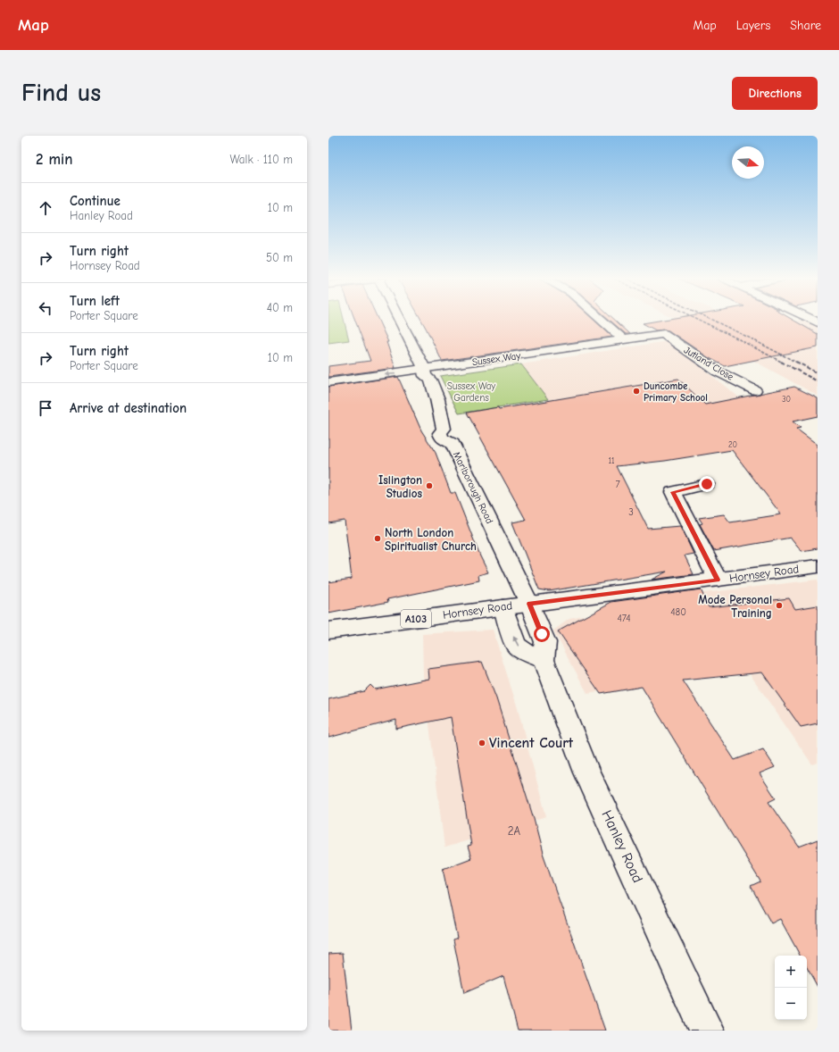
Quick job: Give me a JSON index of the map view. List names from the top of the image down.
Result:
{
  "streets": {
    "street": [
      "Sussex Way",
      "Jutland Close",
      "Marlborough Road",
      "Hornsey Road",
      "A103",
      "Hanley Road"
    ]
  },
  "crossings": [
    ["Sussex Way", "Jutland Close"],
    ["Sussex Way", "Marlborough Road"],
    ["Marlborough Road", "Hornsey Road"],
    ["Marlborough Road", "Hanley Road"],
    ["Hornsey Road", "Hanley Road"]
  ],
  "parks": ["Sussex Way Gardens"],
  "places": [
    "Duncombe Primary School",
    "Islington Studios",
    "North London Spiritualist Church",
    "Mode Personal Training",
    "Vincent Court"
  ],
  "house_numbers": [
    "30",
    "20",
    "11",
    "7",
    "3",
    "480",
    "474",
    "2A"
  ],
  "north": "right",
  "page": {
    "header": "Map",
    "nav": ["Map", "Layers", "Share"],
    "buttons": "Directions",
    "title": "Find us",
    "heading": ["2 min", "Walk · 110 m"],
    "list": [
      ["Continue", "Hanley Road", "10 m"],
      ["Turn right", "Hornsey Road", "50 m"],
      ["Turn left", "Porter Square", "40 m"],
      ["Turn right", "Porter Square", "10 m"],
      "Arrive at destination"
    ],
    "map_buttons": ["+", "−"]
  }
}
